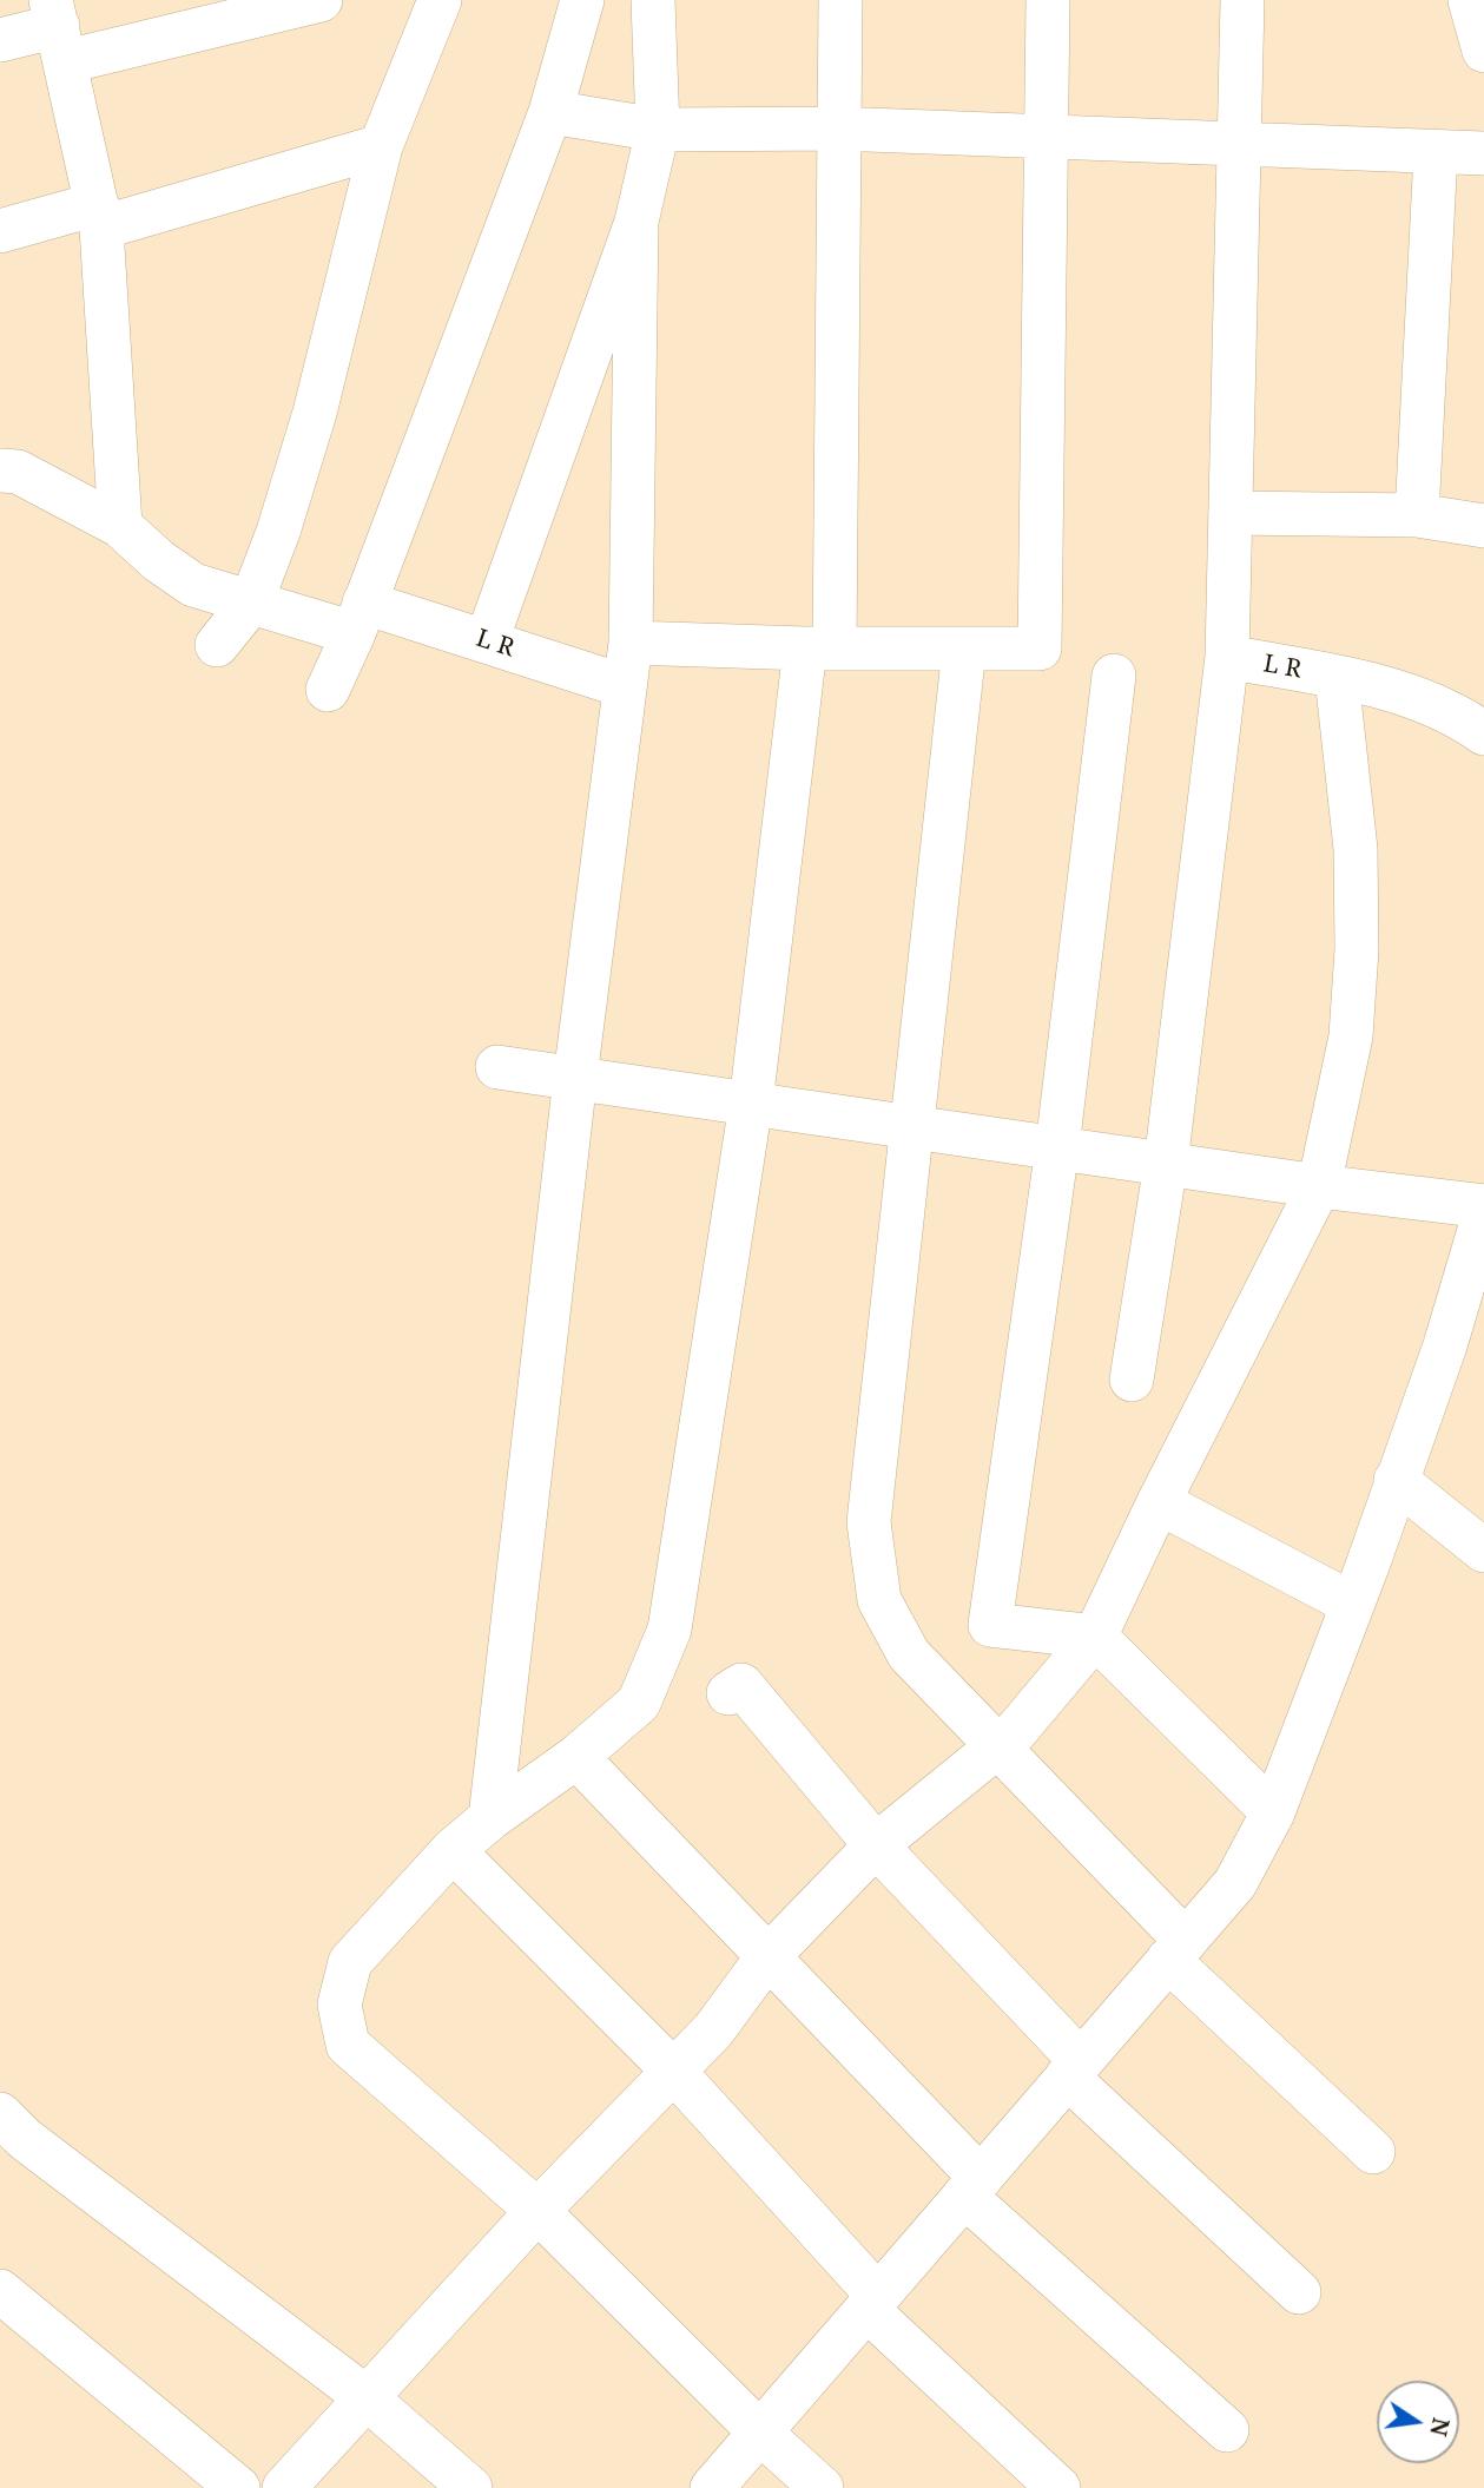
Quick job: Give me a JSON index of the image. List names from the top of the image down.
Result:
{
  "streets": {
    "street": ["L R"]
  },
  "north": "right"
}
